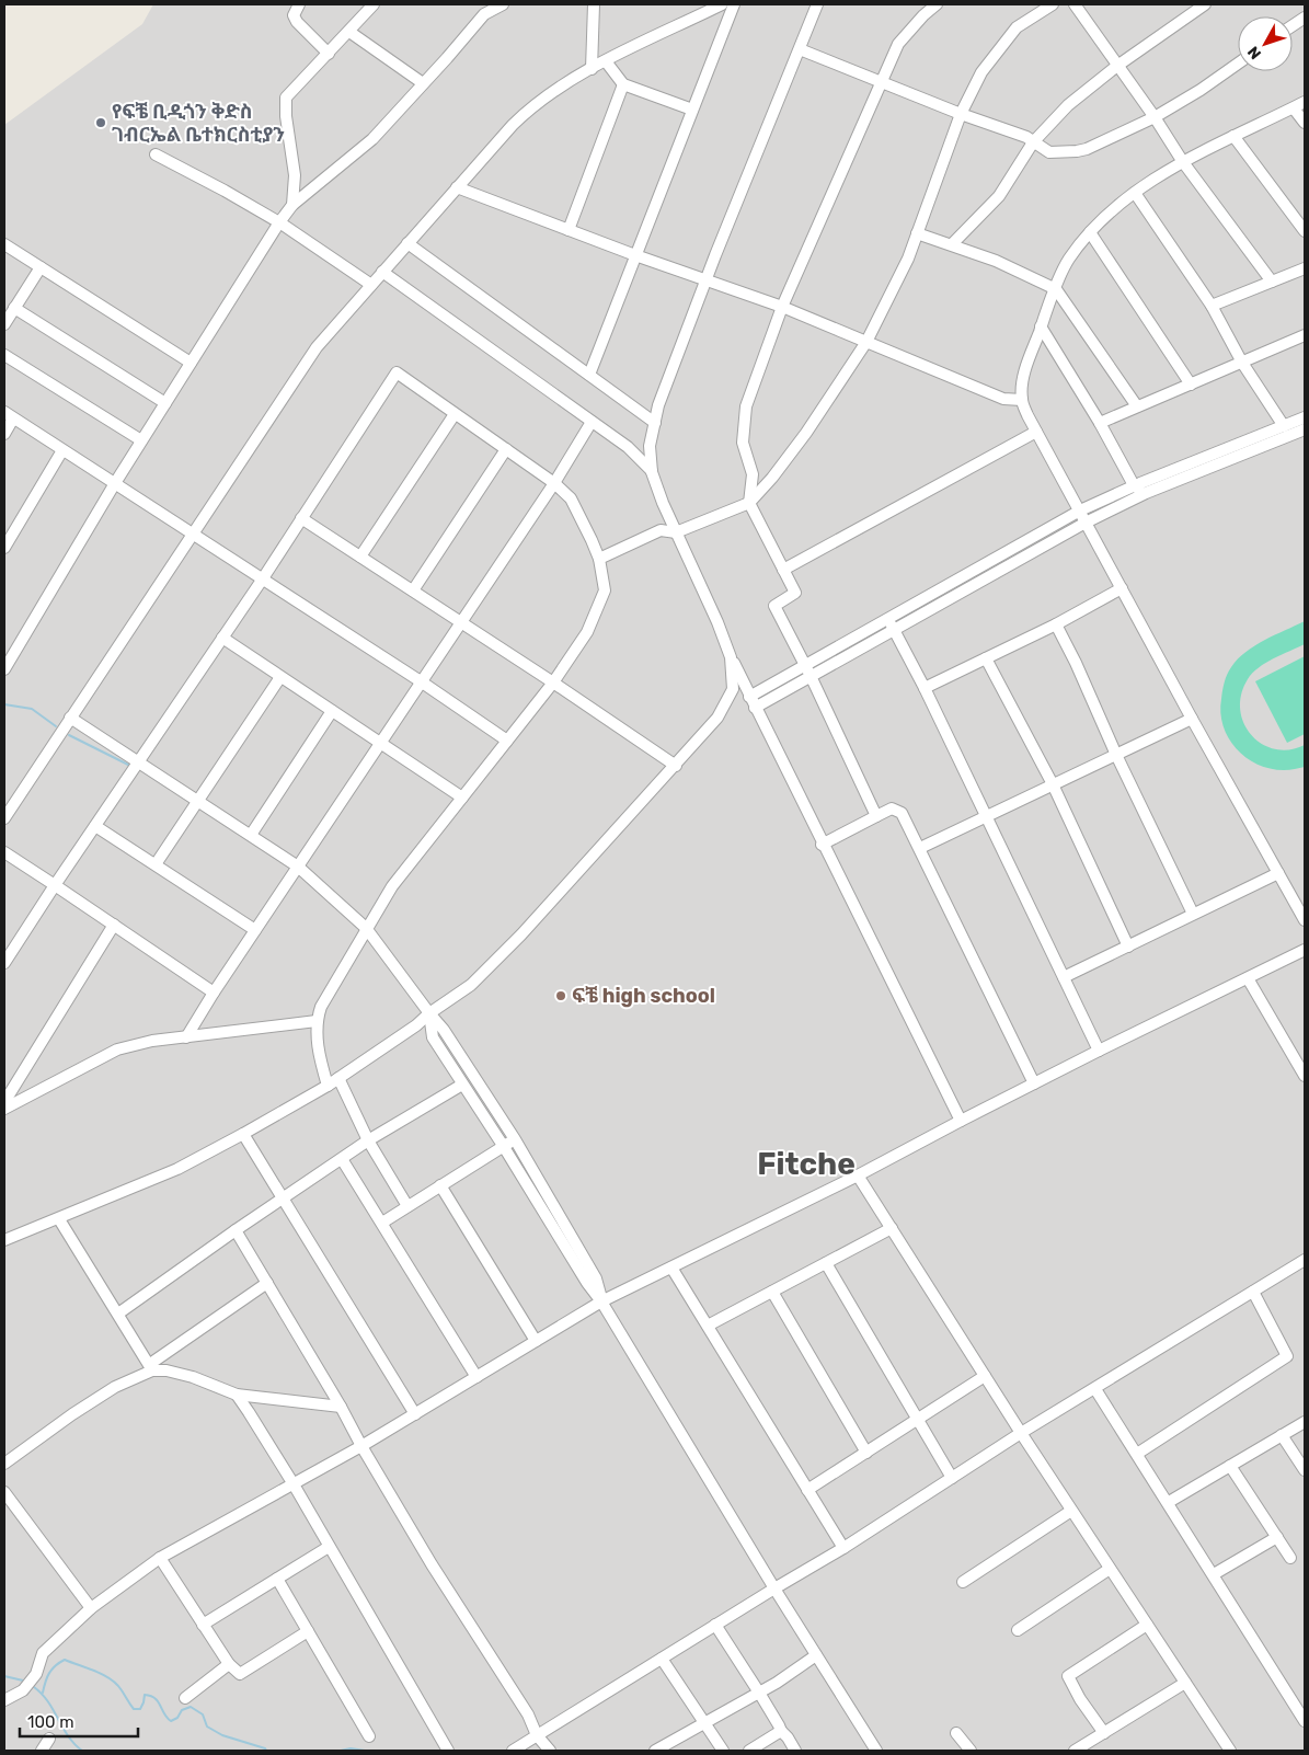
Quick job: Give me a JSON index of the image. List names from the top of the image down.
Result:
{
  "districts": ["Fitche"],
  "places": ["የፍቼ ቢዲጎን ቅድስ ገብርኤል ቤተክርስቲያን", "ፍቼ high school"],
  "scale_bar": "100 m",
  "north": "bottom left"
}
